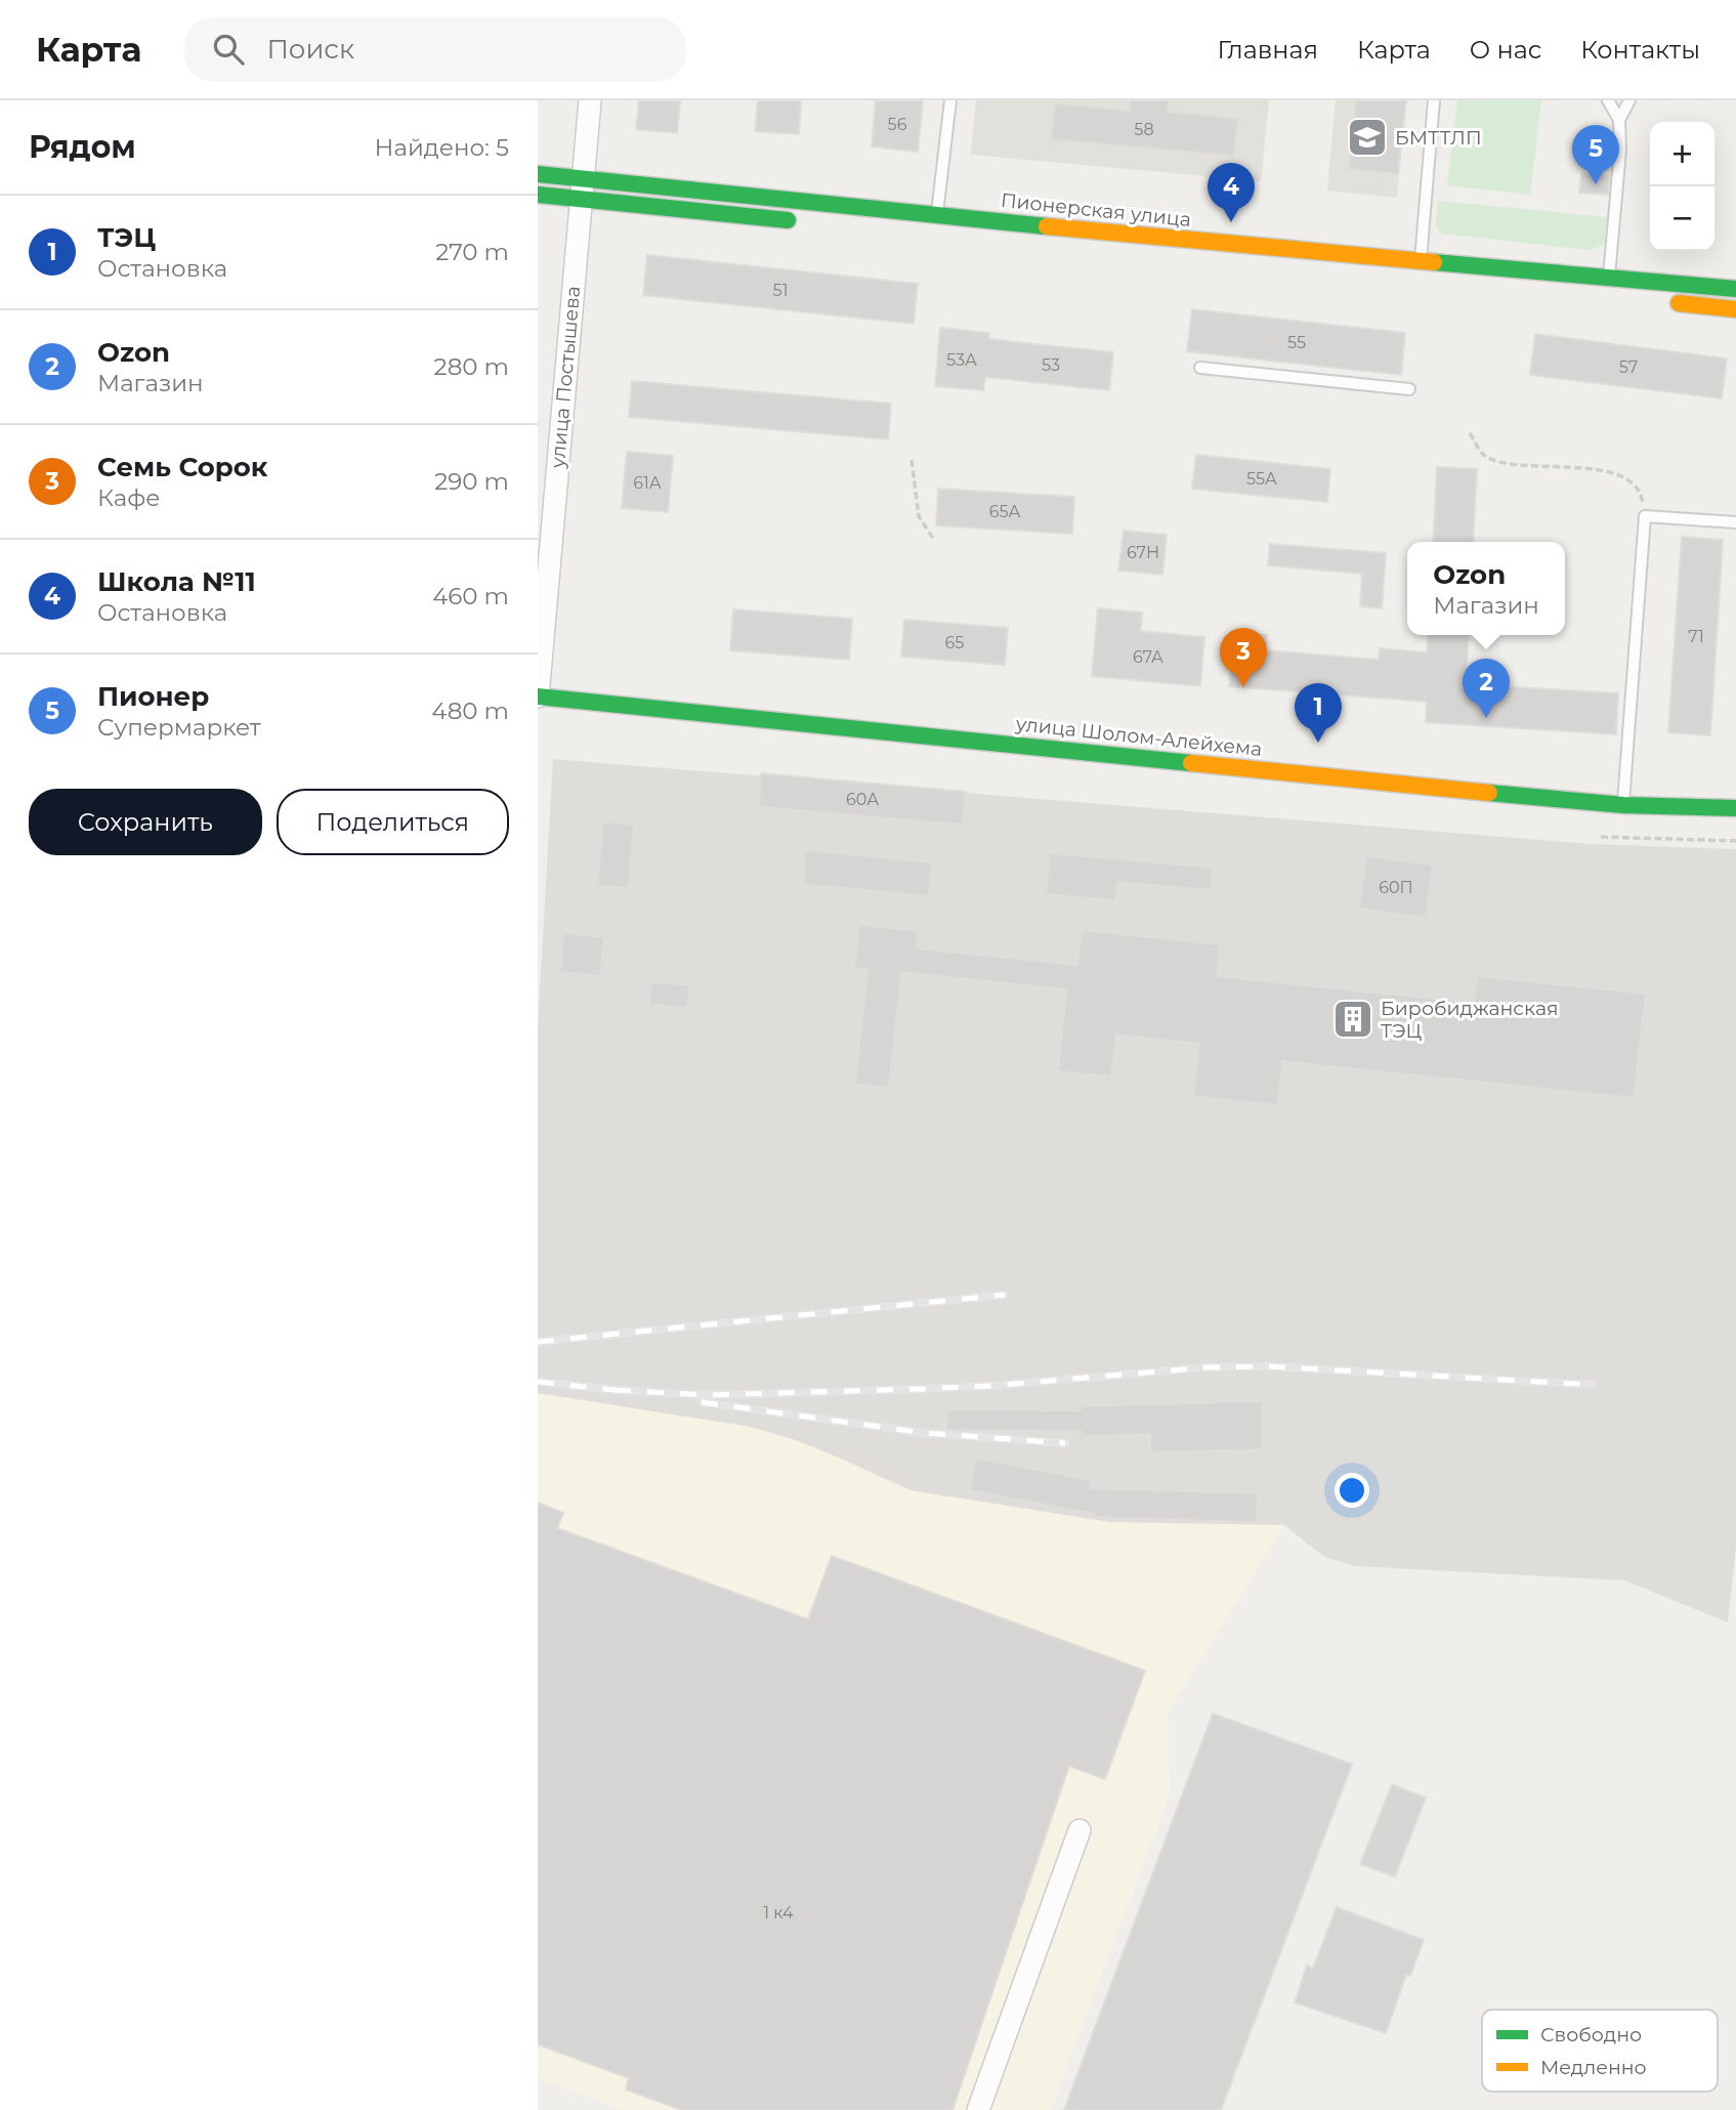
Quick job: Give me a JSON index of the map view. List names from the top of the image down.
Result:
{
  "streets": {
    "main road": ["Пионерская улица", "улица Шолом-Алейхема"],
    "street": ["улица Постышева"]
  },
  "crossings": [
    ["Пионерская улица", "улица Постышева"],
    ["улица Постышева", "улица Шолом-Алейхема"]
  ],
  "places": {
    "school or university": ["БМТТЛП"],
    "building": ["Биробиджанская ТЭЦ"]
  },
  "house_numbers": [
    "56",
    "58",
    "51",
    "55",
    "53А",
    "53",
    "57",
    "55А",
    "61А",
    "65А",
    "67Н",
    "71",
    "65",
    "67А",
    "60А",
    "60П",
    "1 к4"
  ],
  "legend": ["Свободно", "Медленно"],
  "page": {
    "header": "Карта",
    "search": "Поиск",
    "nav": [
      "Главная",
      "Карта",
      "О нас",
      "Контакты"
    ],
    "heading": ["Рядом", "Найдено: 5"],
    "map_buttons": ["+", "−"],
    "pins": [
      "5",
      "4",
      "3",
      "2",
      "1"
    ],
    "list": [
      {
        "mark": "1",
        "name": "ТЭЦ",
        "note": "Остановка",
        "value": "270 m"
      },
      {
        "mark": "2",
        "name": "Ozon",
        "note": "Магазин",
        "value": "280 m"
      },
      {
        "mark": "3",
        "name": "Семь Сорок",
        "note": "Кафе",
        "value": "290 m"
      },
      {
        "mark": "4",
        "name": "Школа №11",
        "note": "Остановка",
        "value": "460 m"
      },
      {
        "mark": "5",
        "name": "Пионер",
        "note": "Супермаркет",
        "value": "480 m"
      }
    ],
    "popup": ["Ozon", "Магазин"],
    "buttons": ["Сохранить", "Поделиться"]
  }
}
